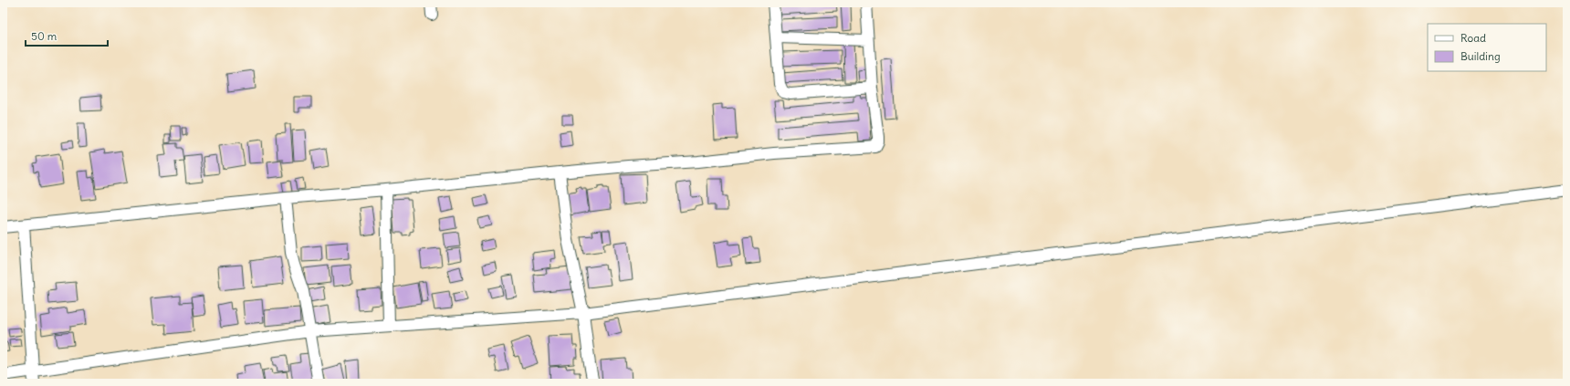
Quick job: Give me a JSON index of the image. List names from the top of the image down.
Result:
{
  "legend": ["Road", "Building"],
  "scale_bar": "50 m"
}
